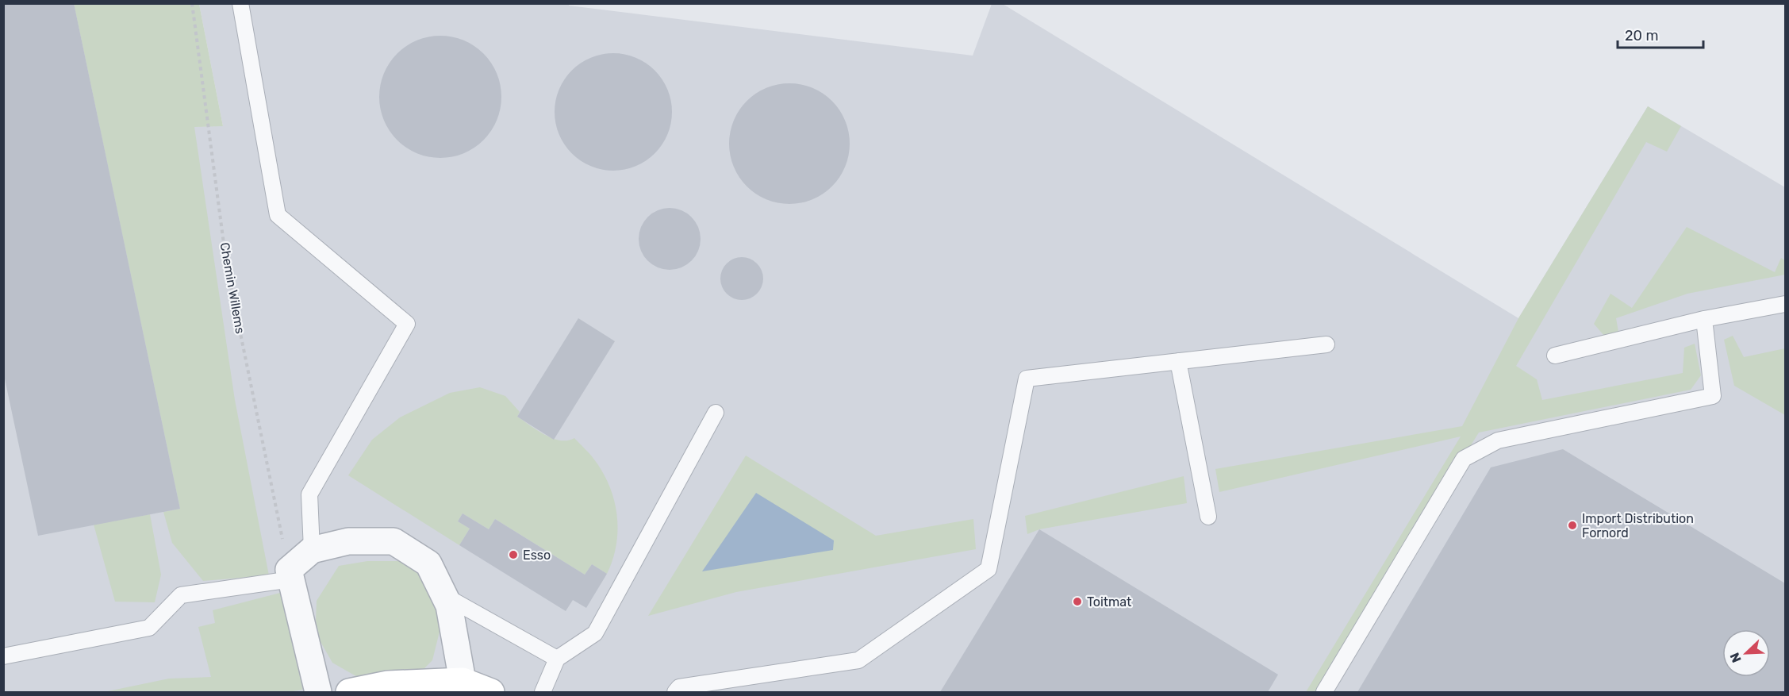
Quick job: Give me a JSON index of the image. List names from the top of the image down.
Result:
{
  "streets": {
    "path": ["Chemin Willems"]
  },
  "places": ["Import Distribution Fornord", "Esso", "Toitmat"],
  "scale_bar": "20 m",
  "north": "bottom left"
}
